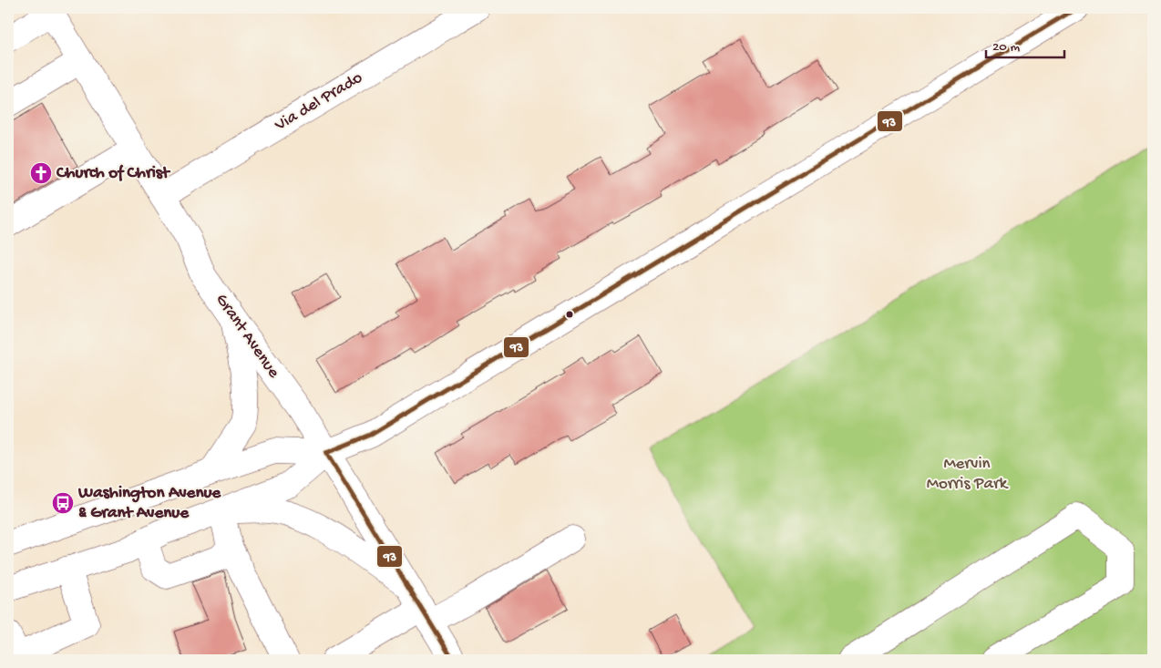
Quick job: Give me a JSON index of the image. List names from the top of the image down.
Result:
{
  "streets": {
    "main road": ["Via del Prado", "Grant Avenue"]
  },
  "crossings": [
    ["Via del Prado", "Grant Avenue"]
  ],
  "parks": ["Mervin Morris Park"],
  "places": {
    "church": ["Church of Christ"],
    "bus stop": ["Washington Avenue & Grant Avenue"]
  },
  "lines": ["transit line 93"],
  "scale_bar": "20 m"
}
